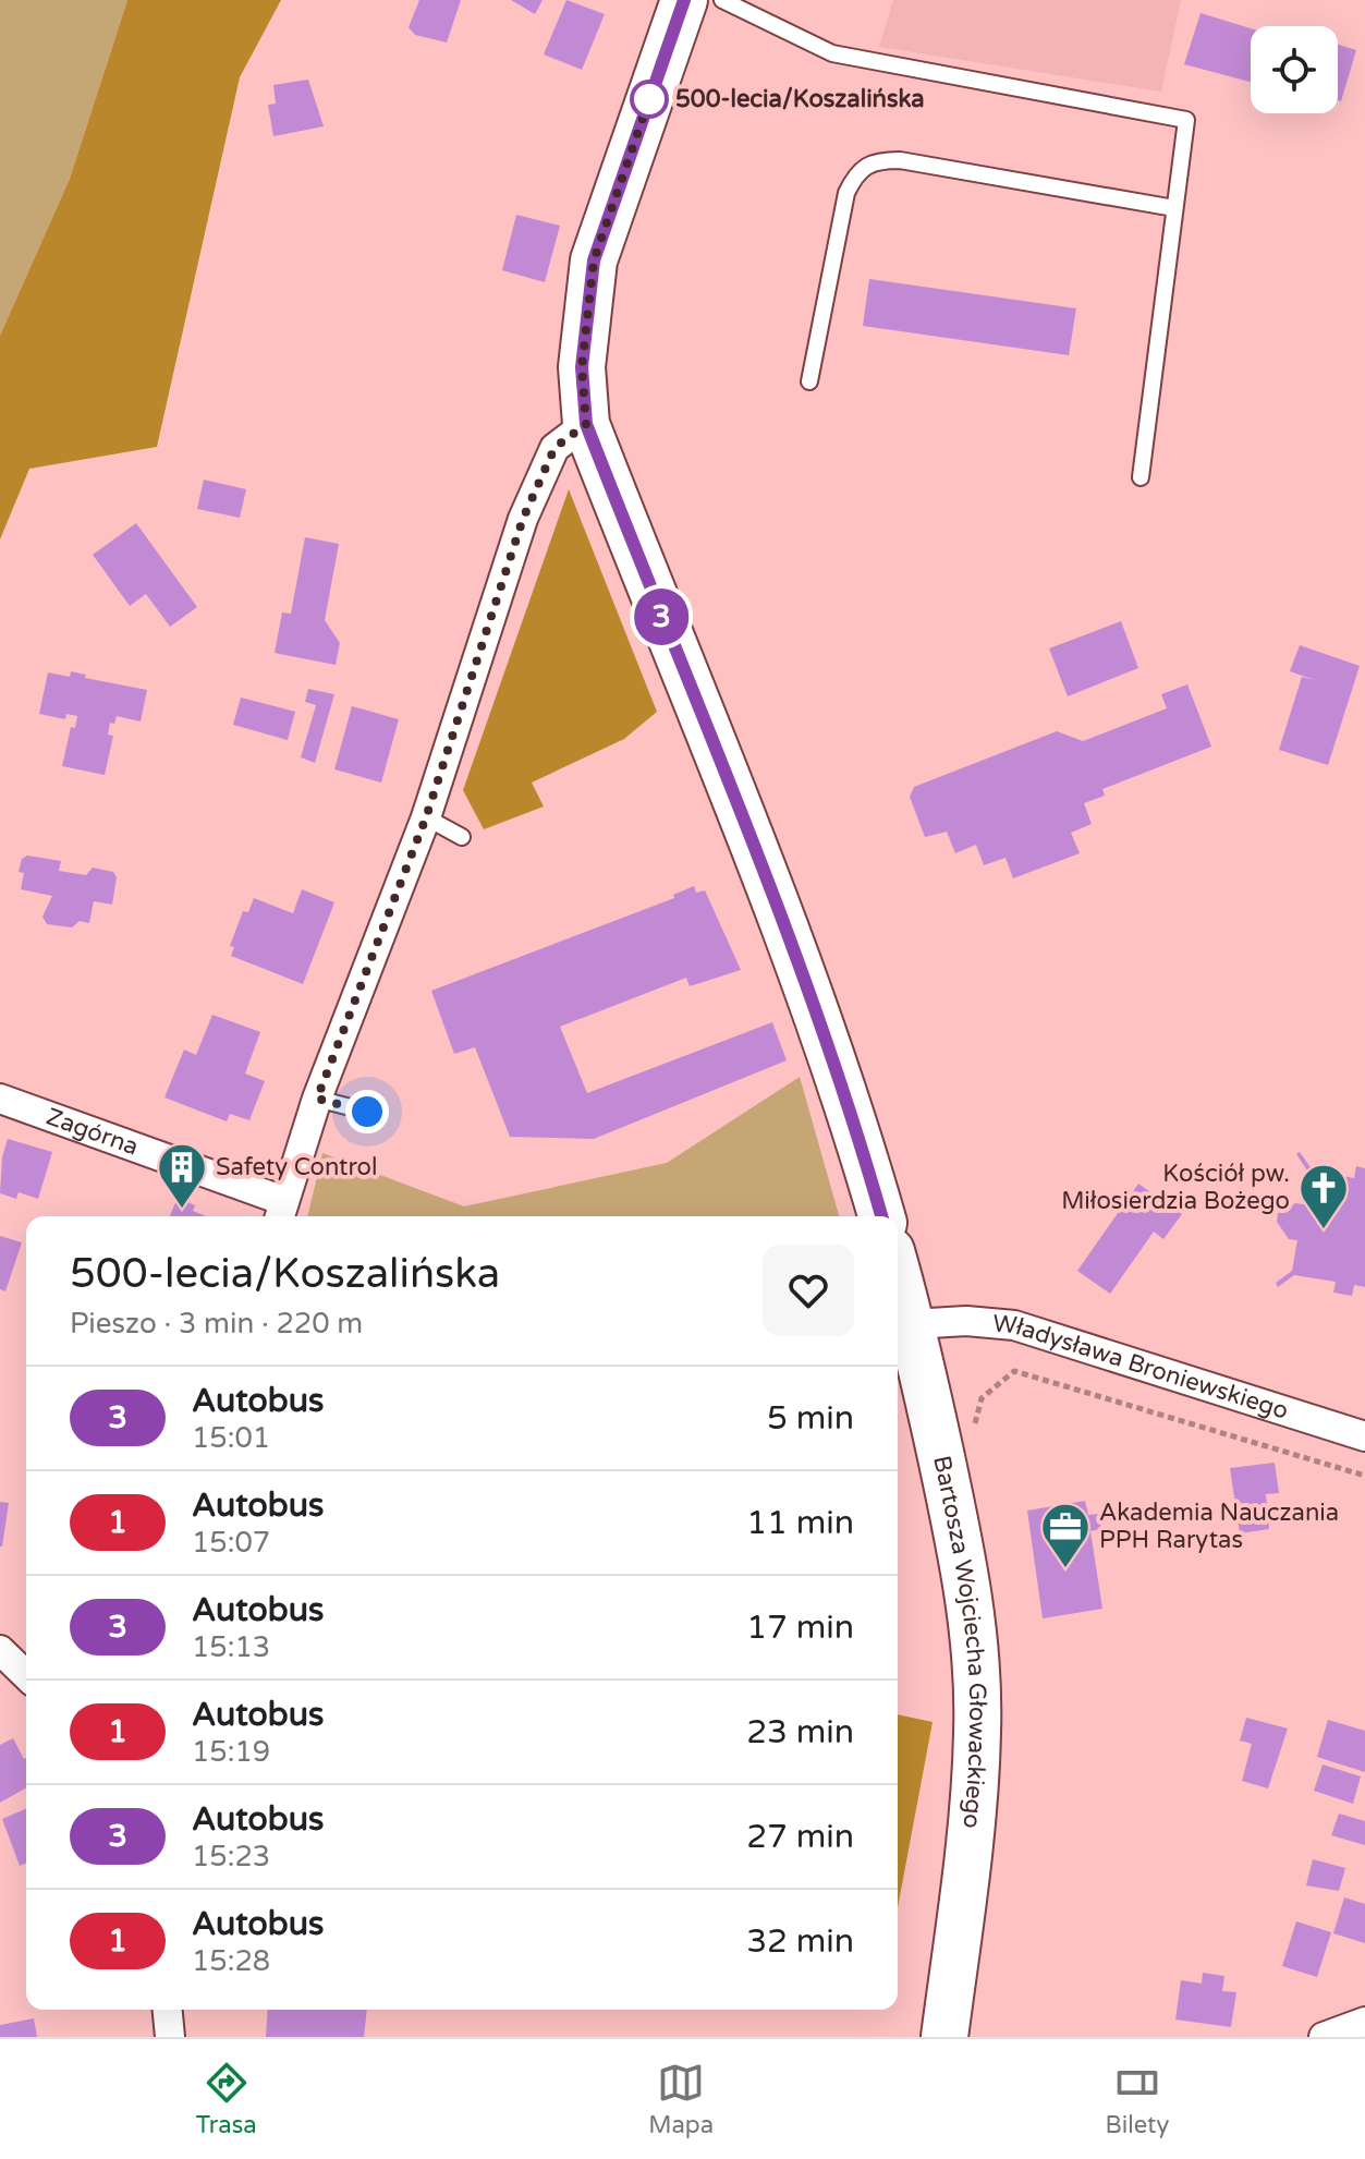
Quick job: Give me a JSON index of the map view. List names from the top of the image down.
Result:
{
  "streets": {
    "main road": ["Bartosza Wojciecha Głowackiego"],
    "street": ["Zagórna", "Władysława Broniewskiego"]
  },
  "crossings": [
    ["Władysława Broniewskiego", "Bartosza Wojciecha Głowackiego"]
  ],
  "places": {
    "other": ["500-lecia/Koszalińska"],
    "building": ["Safety Control"],
    "church": ["Kościół pw. Miłosierdzia Bożego"],
    "office": ["Akademia Nauczania PPH Rarytas"]
  },
  "lines": ["bus line 3"],
  "page": {
    "on_map": "3",
    "heading": ["500-lecia/Koszalińska", "Pieszo · 3 min · 220 m"],
    "list": [
      {
        "mark": "3",
        "name": "Autobus",
        "note": "15:01",
        "value": "5 min"
      },
      {
        "mark": "1",
        "name": "Autobus",
        "note": "15:07",
        "value": "11 min"
      },
      {
        "mark": "3",
        "name": "Autobus",
        "note": "15:13",
        "value": "17 min"
      },
      {
        "mark": "1",
        "name": "Autobus",
        "note": "15:19",
        "value": "23 min"
      },
      {
        "mark": "3",
        "name": "Autobus",
        "note": "15:23",
        "value": "27 min"
      },
      {
        "mark": "1",
        "name": "Autobus",
        "note": "15:28",
        "value": "32 min"
      }
    ],
    "tabs": ["Trasa", "Mapa", "Bilety"]
  }
}
